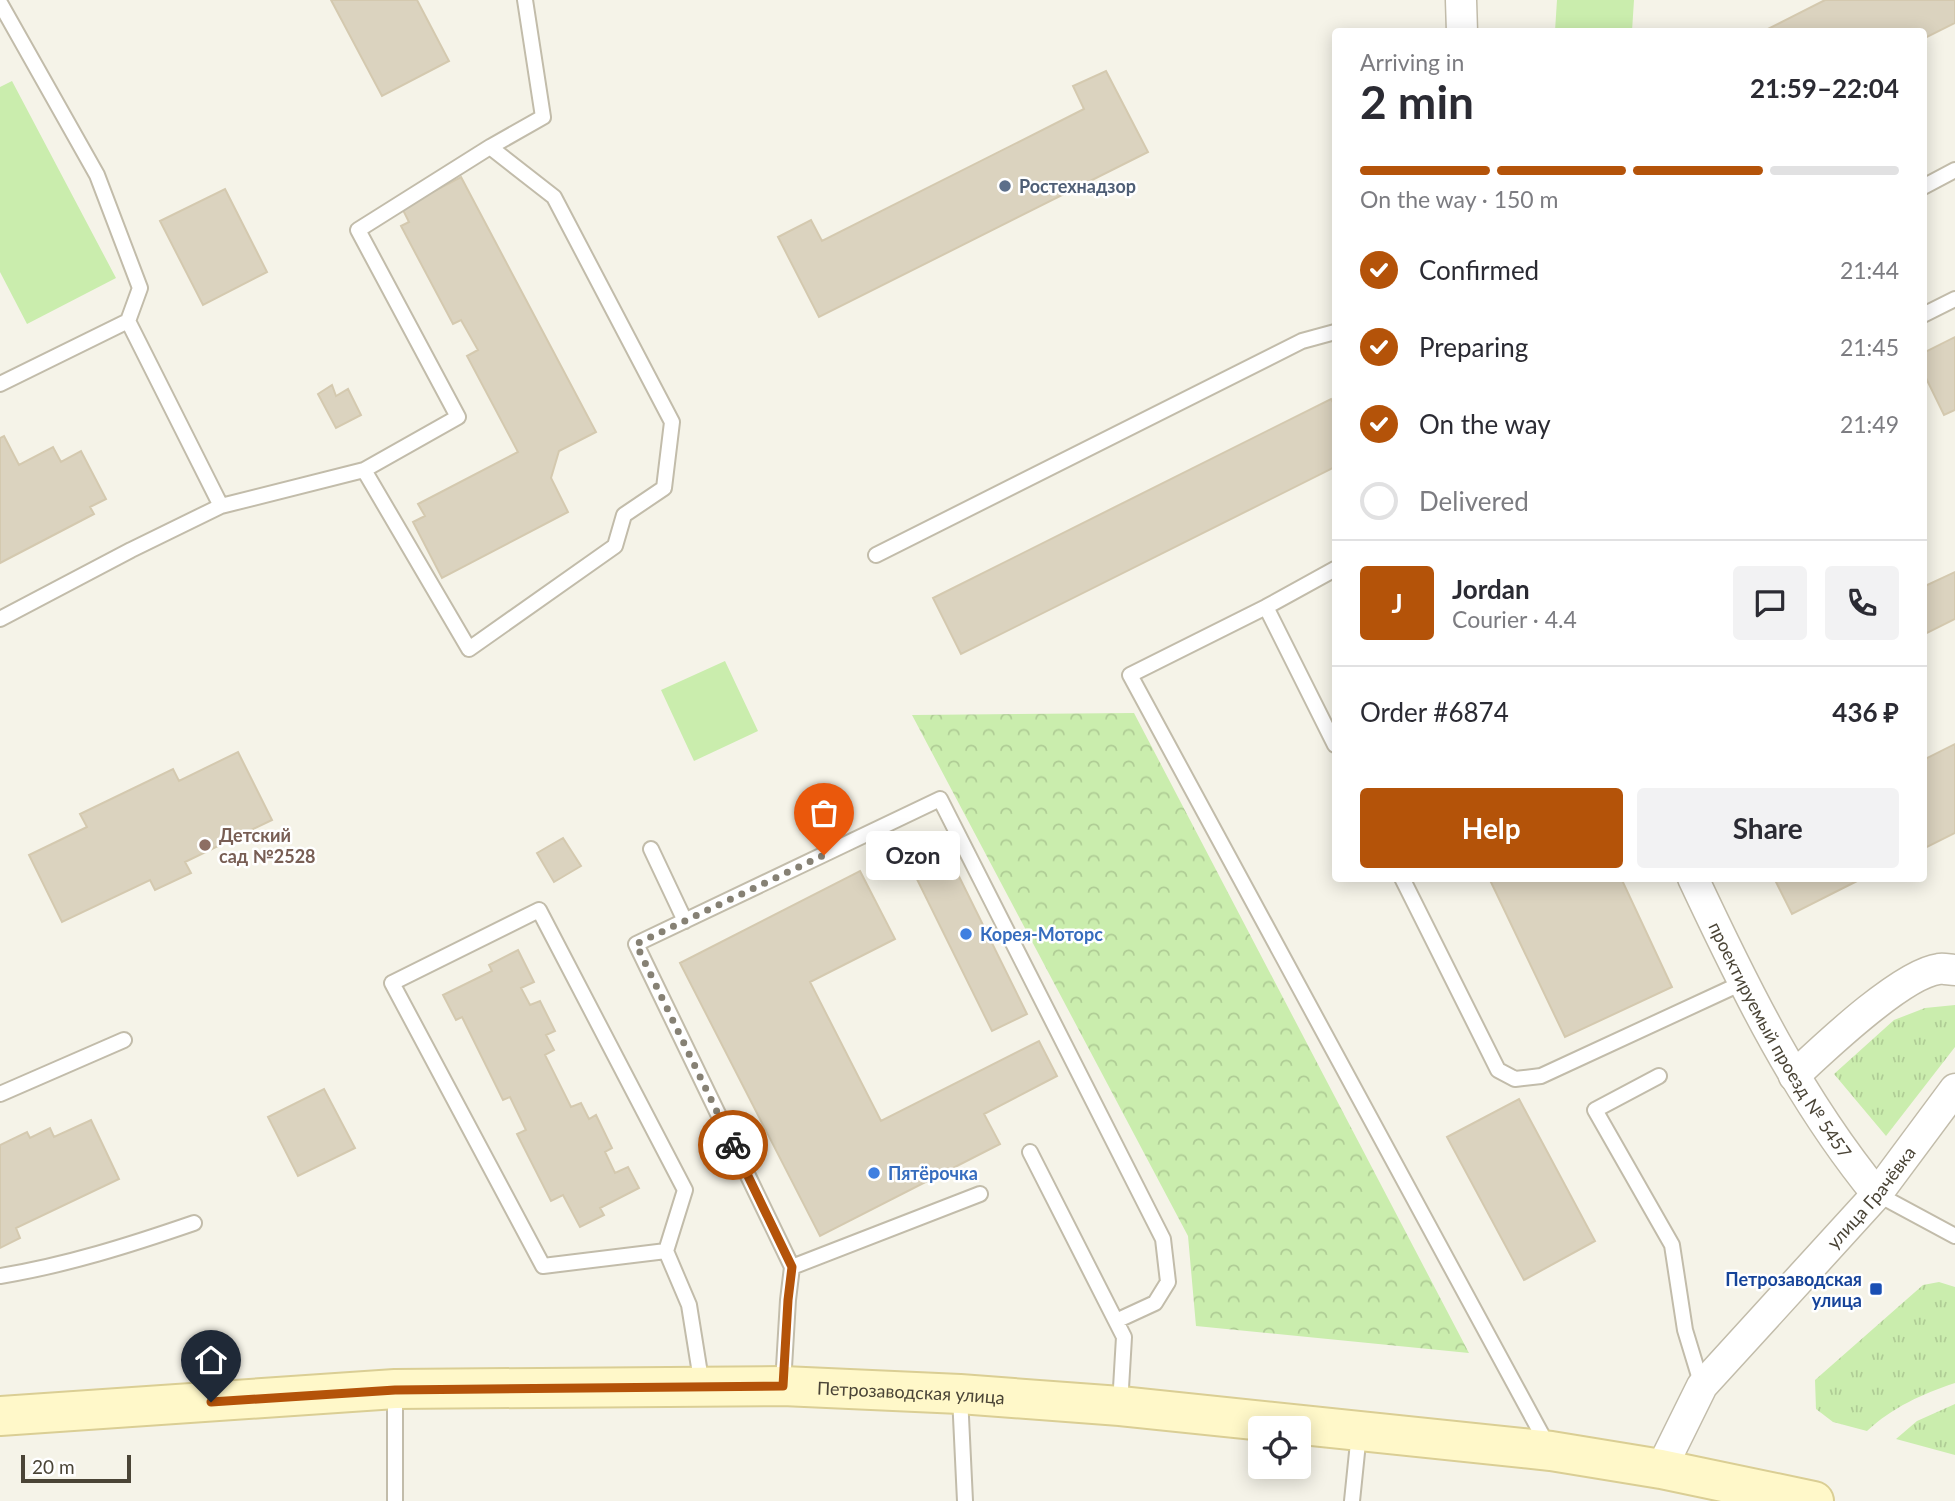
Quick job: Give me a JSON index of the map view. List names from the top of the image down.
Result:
{
  "streets": {
    "main road": ["Петрозаводская улица"],
    "street": ["проектируемый проезд № 5457", "улица Грачёвка"]
  },
  "crossings": [
    ["проектируемый проезд № 5457", "улица Грачёвка"],
    ["улица Грачёвка", "Петрозаводская улица"]
  ],
  "places": {
    "other": [
      "Ростехнадзор",
      "Детский сад №2528",
      "Ozon",
      "Корея-Моторс",
      "Пятёрочка"
    ],
    "transit": ["Петрозаводская улица"]
  },
  "scale_bar": "20 m",
  "page": {
    "heading": ["2 min", "Arriving in", "21:59–22:04"],
    "panel": [
      "Jordan",
      "Courier · 4.4",
      "Order #6874",
      "436 ₽"
    ],
    "bar": "On the way · 150 m",
    "list": [
      ["Confirmed", "21:44"],
      ["Preparing", "21:45"],
      ["On the way", "21:49"],
      "Delivered"
    ],
    "round": "J",
    "buttons": ["Help", "Share"],
    "bubble": "Ozon",
    "scale": "20 m"
  }
}
